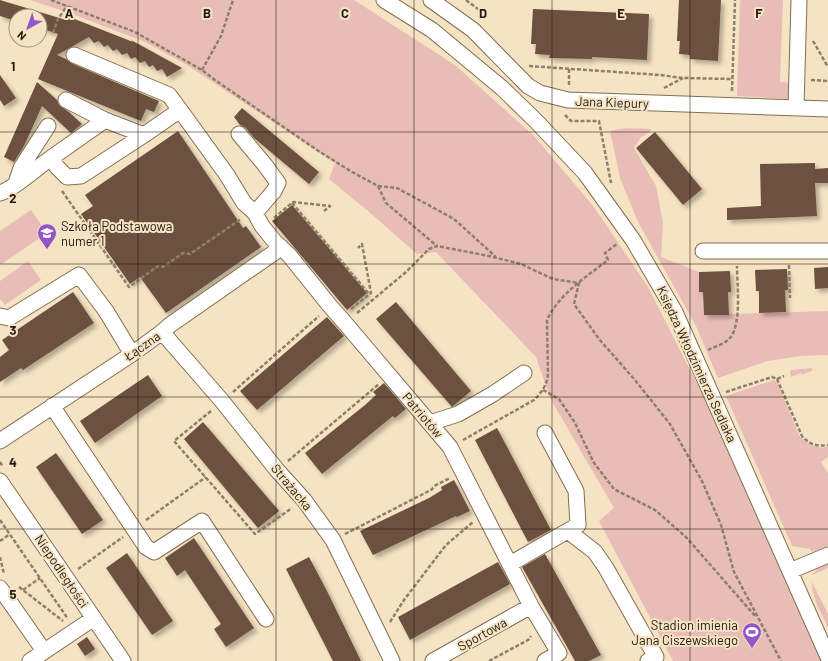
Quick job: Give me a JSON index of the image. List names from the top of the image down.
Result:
{
  "streets": {
    "street": [
      "Jana Kiepury",
      "Łączna",
      "Księdza Włodzimierza Sedlaka",
      "Patriotów",
      "Strażacka",
      "Niepodległości",
      "Sportowa"
    ]
  },
  "crossings": [
    ["Łączna", "Patriotów"],
    ["Łączna", "Strażacka"],
    ["Patriotów", "Sportowa"]
  ],
  "places": {
    "school or university": ["Szkoła Podstawowa numer 1"],
    "sports": ["Stadion imienia Jana Ciszewskiego"]
  },
  "north": "bottom left",
  "grid": {
    "columns": [
      "A",
      "B",
      "C",
      "D",
      "E",
      "F"
    ],
    "rows": [
      "1",
      "2",
      "3",
      "4",
      "5"
    ]
  }
}
